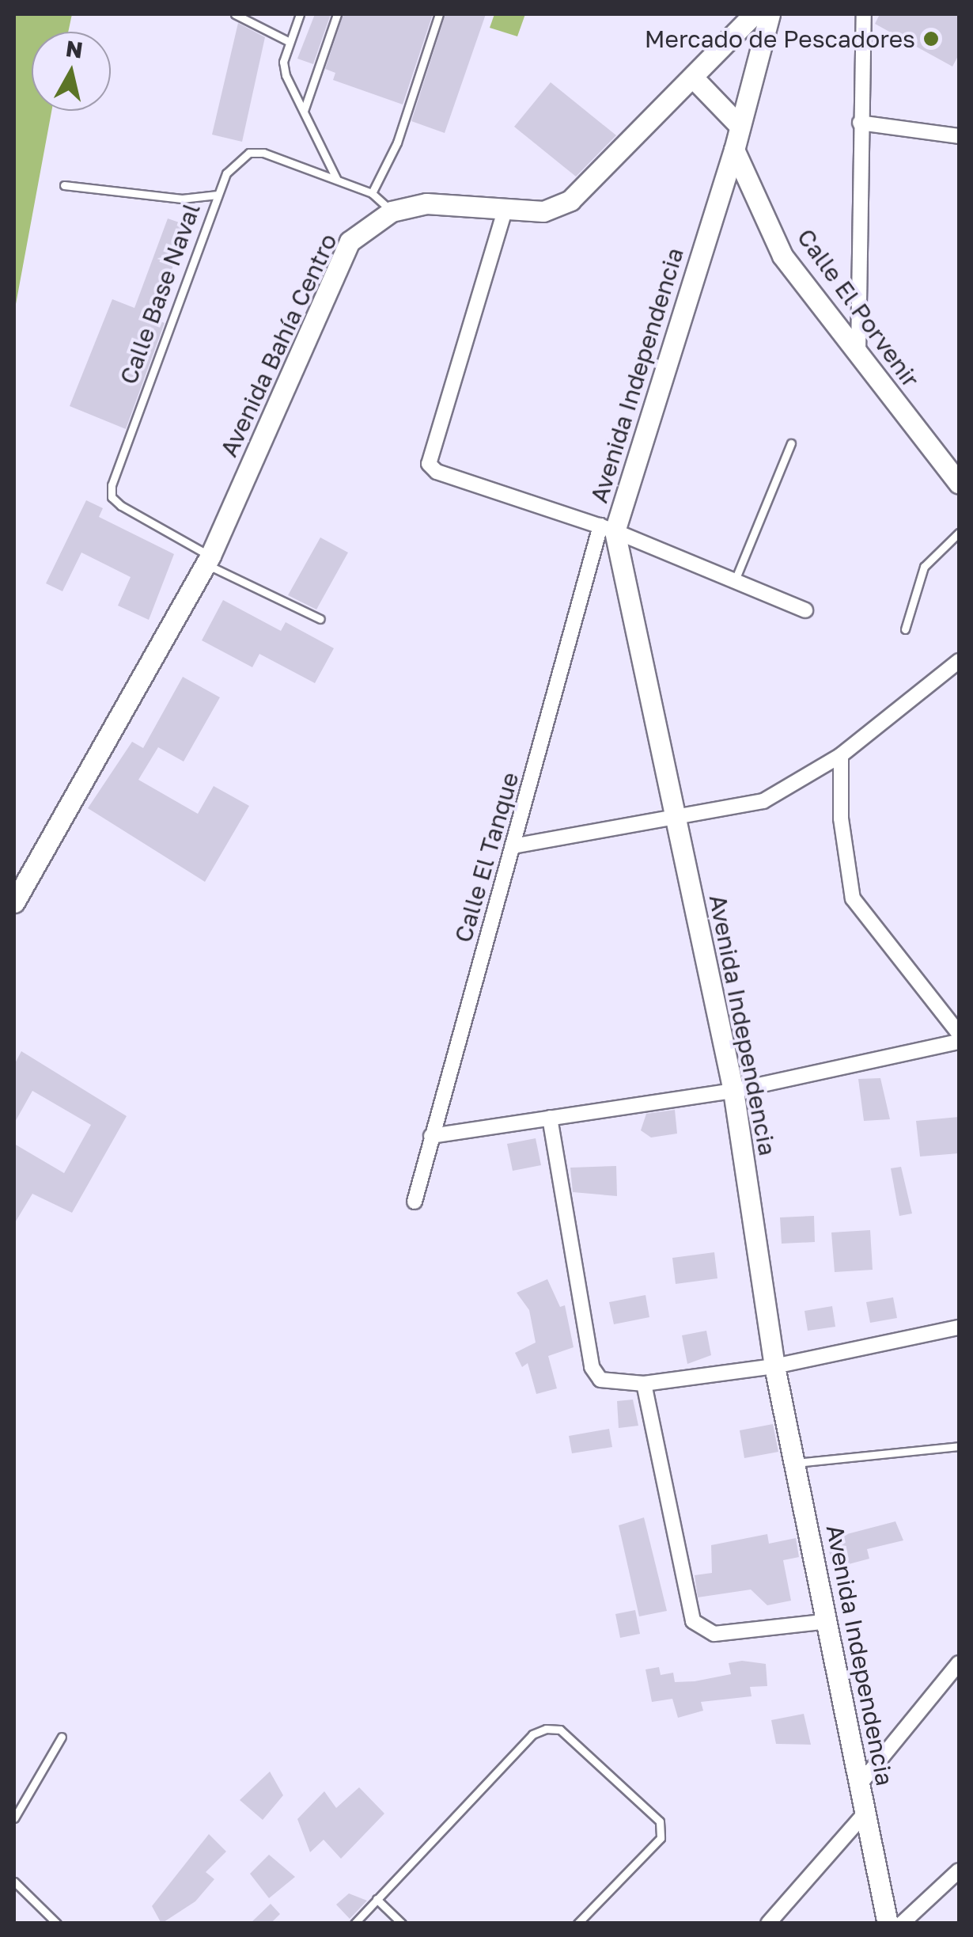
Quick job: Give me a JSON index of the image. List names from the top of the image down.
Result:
{
  "streets": {
    "main road": ["Calle El Porvenir", "Avenida Bahía Centro", "Avenida Independencia"],
    "street": ["Calle El Tanque"],
    "lane": ["Calle Base Naval"]
  },
  "crossings": [
    ["Calle Base Naval", "Avenida Bahía Centro"],
    ["Calle El Porvenir", "Avenida Independencia"],
    ["Avenida Independencia", "Calle El Tanque"]
  ],
  "places": ["Mercado de Pescadores"],
  "north": "top"
}
